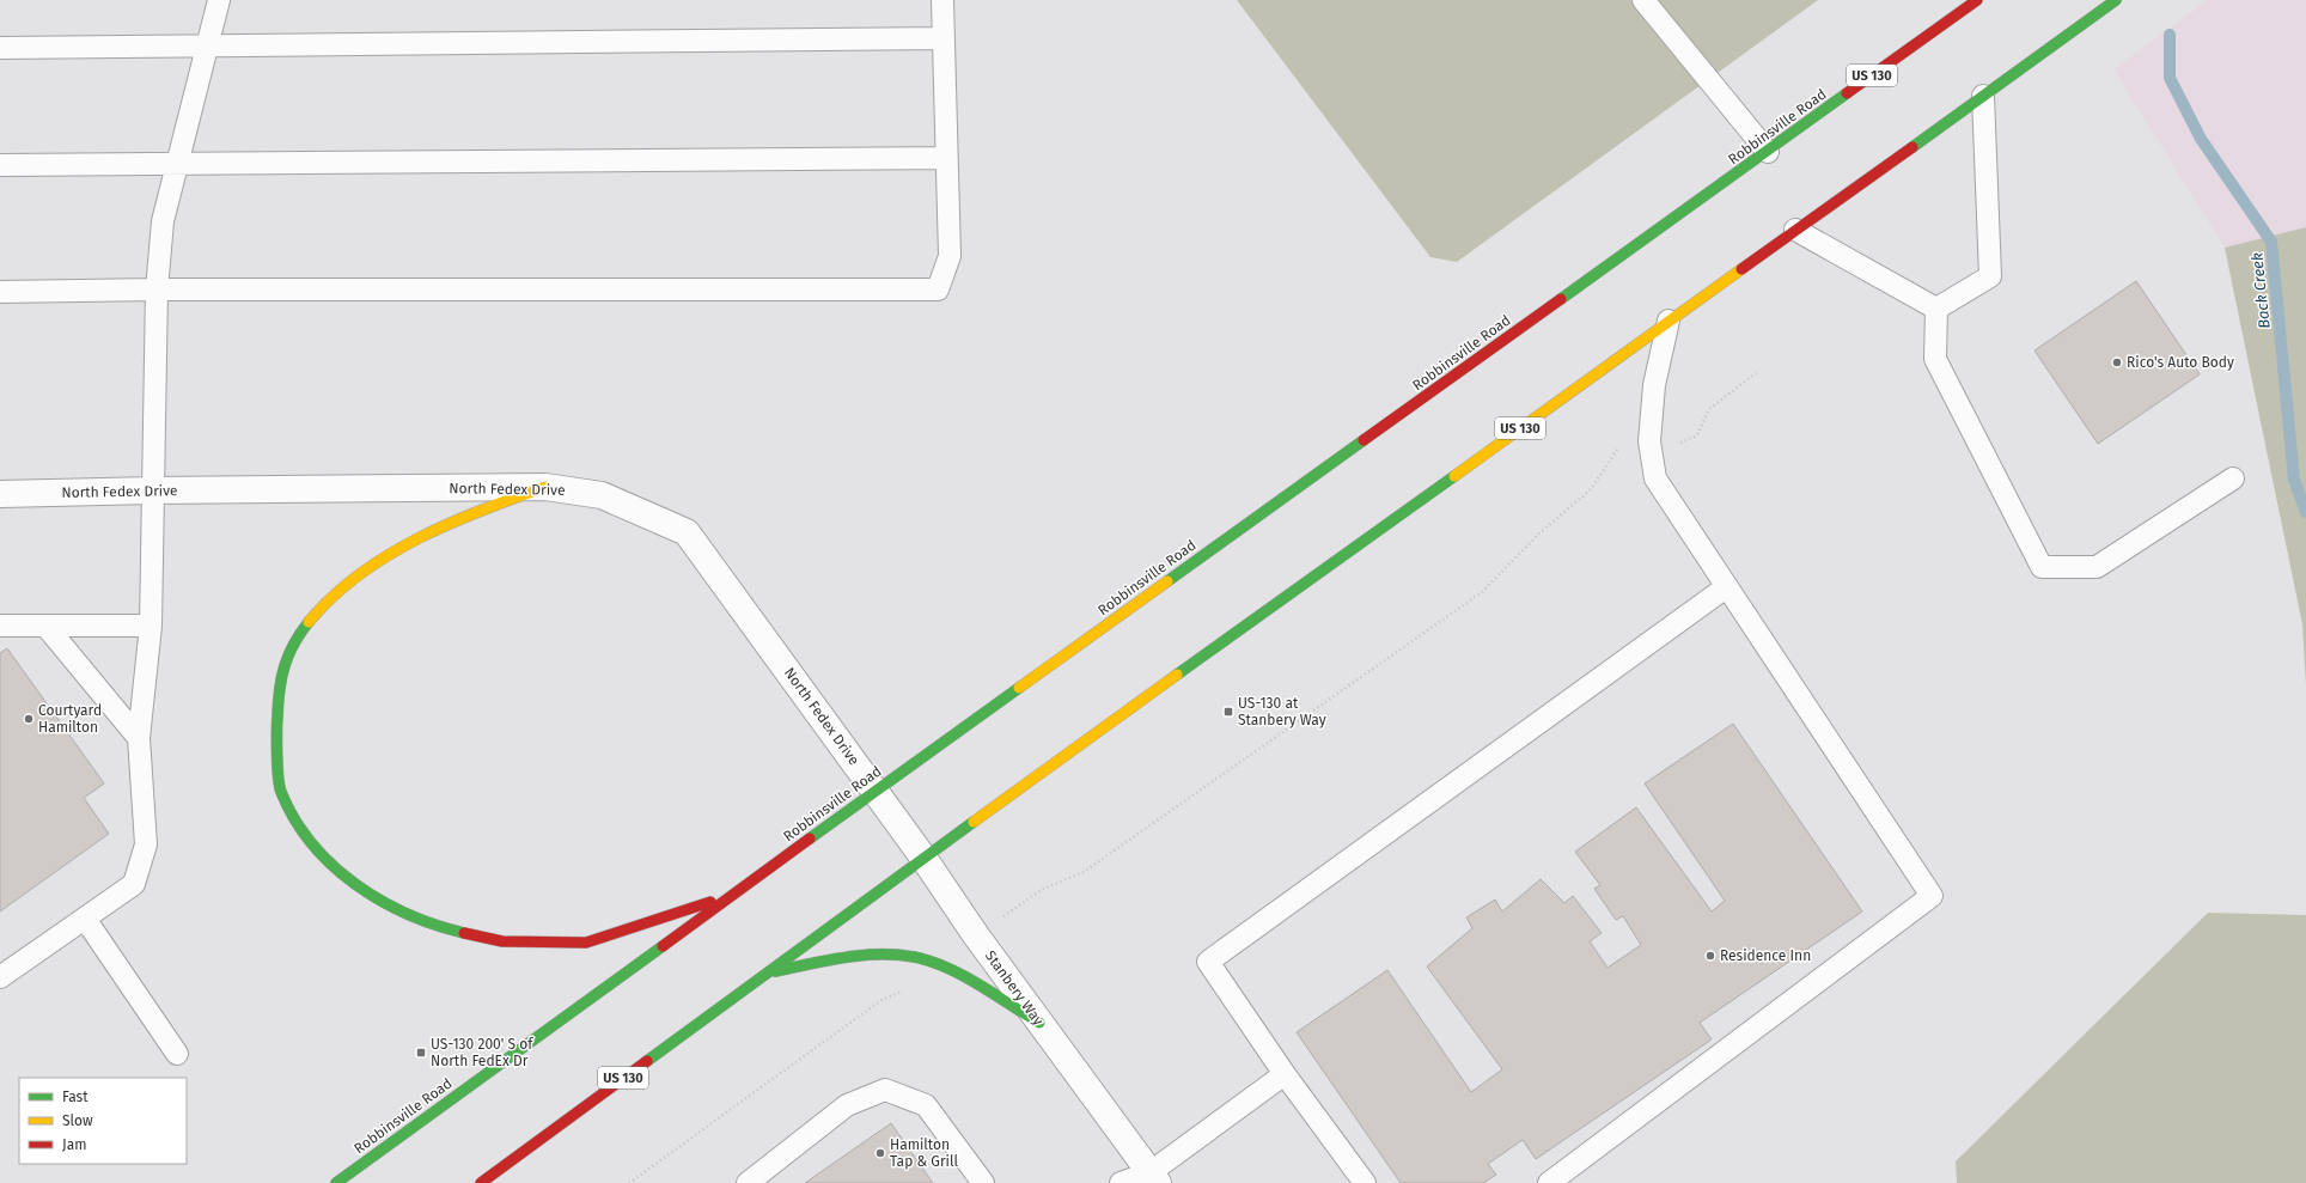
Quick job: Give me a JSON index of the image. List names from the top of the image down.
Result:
{
  "streets": {
    "highway": ["US 130", "Robbinsville Road"],
    "street": ["North Fedex Drive", "Stanbery Way"]
  },
  "crossings": [
    ["US 130", "Stanbery Way"],
    ["Robbinsville Road", "North Fedex Drive"],
    ["Robbinsville Road", "Stanbery Way"],
    ["North Fedex Drive", "Stanbery Way"]
  ],
  "water": ["Back Creek"],
  "places": {
    "other": [
      "Rico's Auto Body",
      "Courtyard Hamilton",
      "Residence Inn",
      "Hamilton Tap & Grill"
    ],
    "transit": ["US-130 at Stanbery Way", "US-130 200' S of North FedEx Dr"]
  },
  "legend": ["Fast", "Slow", "Jam"]
}
